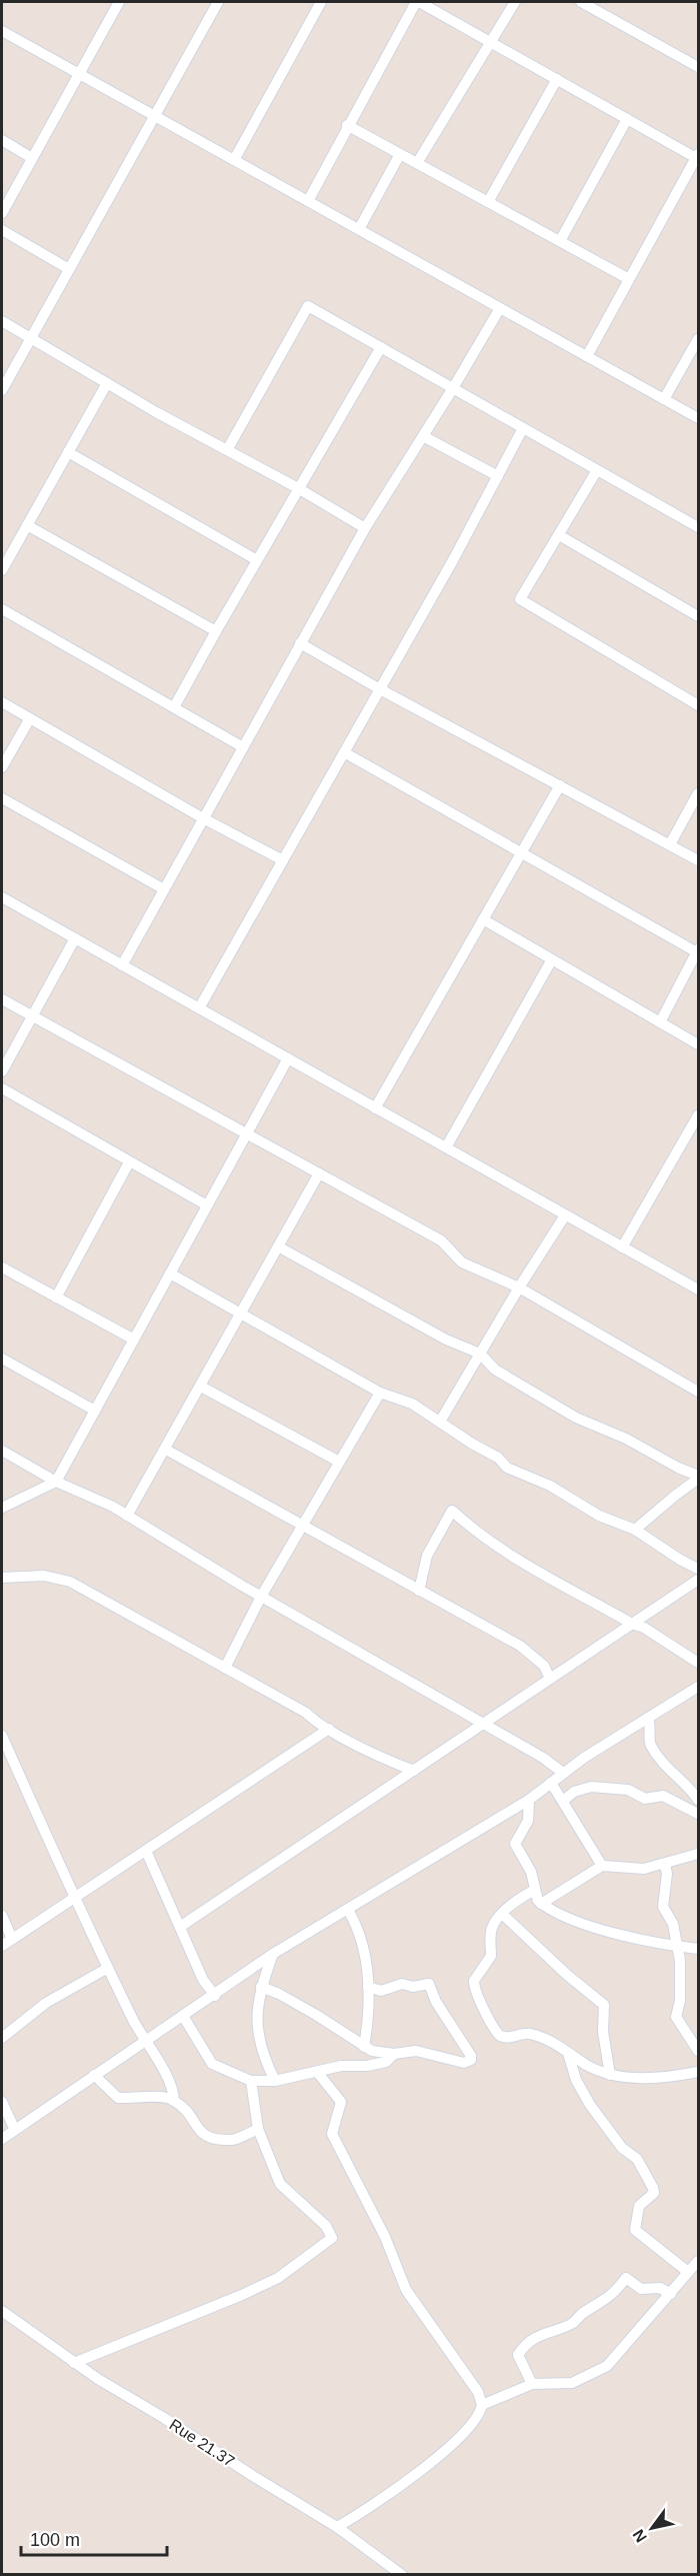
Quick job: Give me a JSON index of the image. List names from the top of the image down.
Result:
{
  "streets": {
    "street": ["Rue 21.37"]
  },
  "scale_bar": "100 m",
  "north": "bottom left"
}
